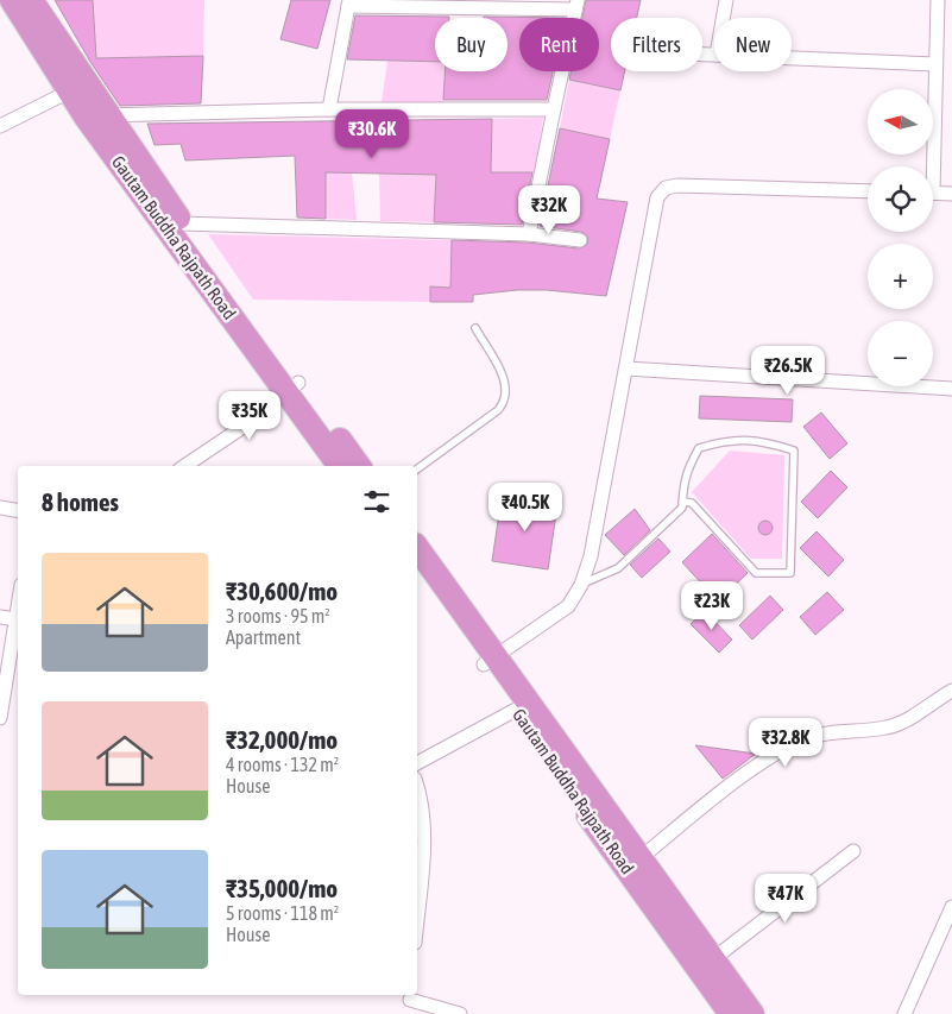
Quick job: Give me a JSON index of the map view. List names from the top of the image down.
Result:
{
  "streets": {
    "highway": ["Gautam Buddha Rajpath Road"]
  },
  "north": "left",
  "page": {
    "chip": [
      "Buy",
      "Rent",
      "Filters",
      "New"
    ],
    "map_buttons": ["+", "−"],
    "price": [
      "₹30.6K",
      "₹32K",
      "₹26.5K",
      "₹35K",
      "₹40.5K",
      "₹23K",
      "₹32.8K",
      "₹47K"
    ],
    "heading": "8 homes",
    "list": [
      {
        "name": "₹30,600/mo",
        "note": "3 rooms · 95 m² · Apartment"
      },
      {
        "name": "₹32,000/mo",
        "note": "4 rooms · 132 m² · House"
      },
      {
        "name": "₹35,000/mo",
        "note": "5 rooms · 118 m² · House"
      }
    ]
  }
}
